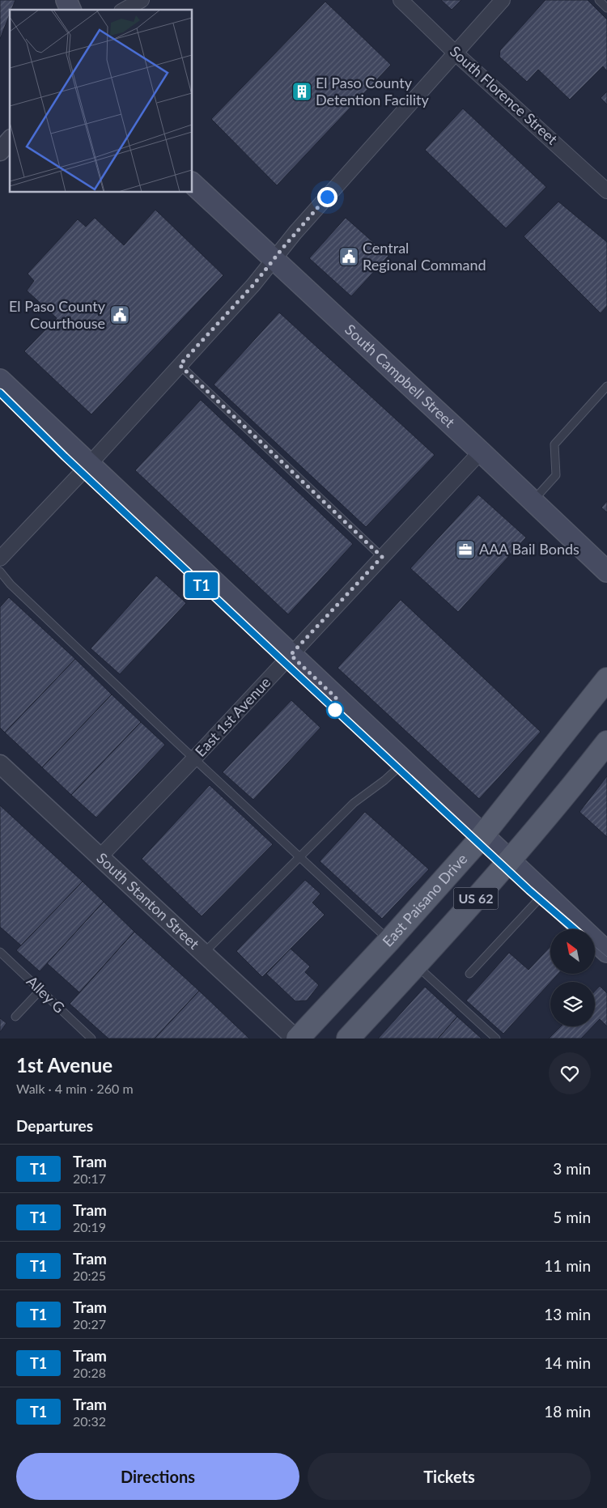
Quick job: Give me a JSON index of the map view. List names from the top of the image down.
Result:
{
  "streets": {
    "main road": ["South Campbell Street", "US 62", "East Paisano Drive"],
    "street": ["South Florence Street", "East 1st Avenue", "South Stanton Street"],
    "lane": ["Alley G"]
  },
  "crossings": [
    ["South Campbell Street", "East 1st Avenue"],
    ["East 1st Avenue", "South Stanton Street"],
    ["East Paisano Drive", "South Stanton Street"]
  ],
  "places": {
    "building": ["El Paso County Detention Facility"],
    "public building": ["Central Regional Command", "El Paso County Courthouse"],
    "office": ["AAA Bail Bonds"]
  },
  "lines": ["tram line T1"],
  "north": "top left",
  "page": {
    "on_map": "T1",
    "heading": [
      ["1st Avenue", "Walk · 4 min · 260 m"],
      "Departures"
    ],
    "list": [
      {
        "mark": "T1",
        "name": "Tram",
        "note": "20:17",
        "value": "3 min"
      },
      {
        "mark": "T1",
        "name": "Tram",
        "note": "20:19",
        "value": "5 min"
      },
      {
        "mark": "T1",
        "name": "Tram",
        "note": "20:25",
        "value": "11 min"
      },
      {
        "mark": "T1",
        "name": "Tram",
        "note": "20:27",
        "value": "13 min"
      },
      {
        "mark": "T1",
        "name": "Tram",
        "note": "20:28",
        "value": "14 min"
      },
      {
        "mark": "T1",
        "name": "Tram",
        "note": "20:32",
        "value": "18 min"
      }
    ],
    "buttons": ["Directions", "Tickets"]
  }
}
